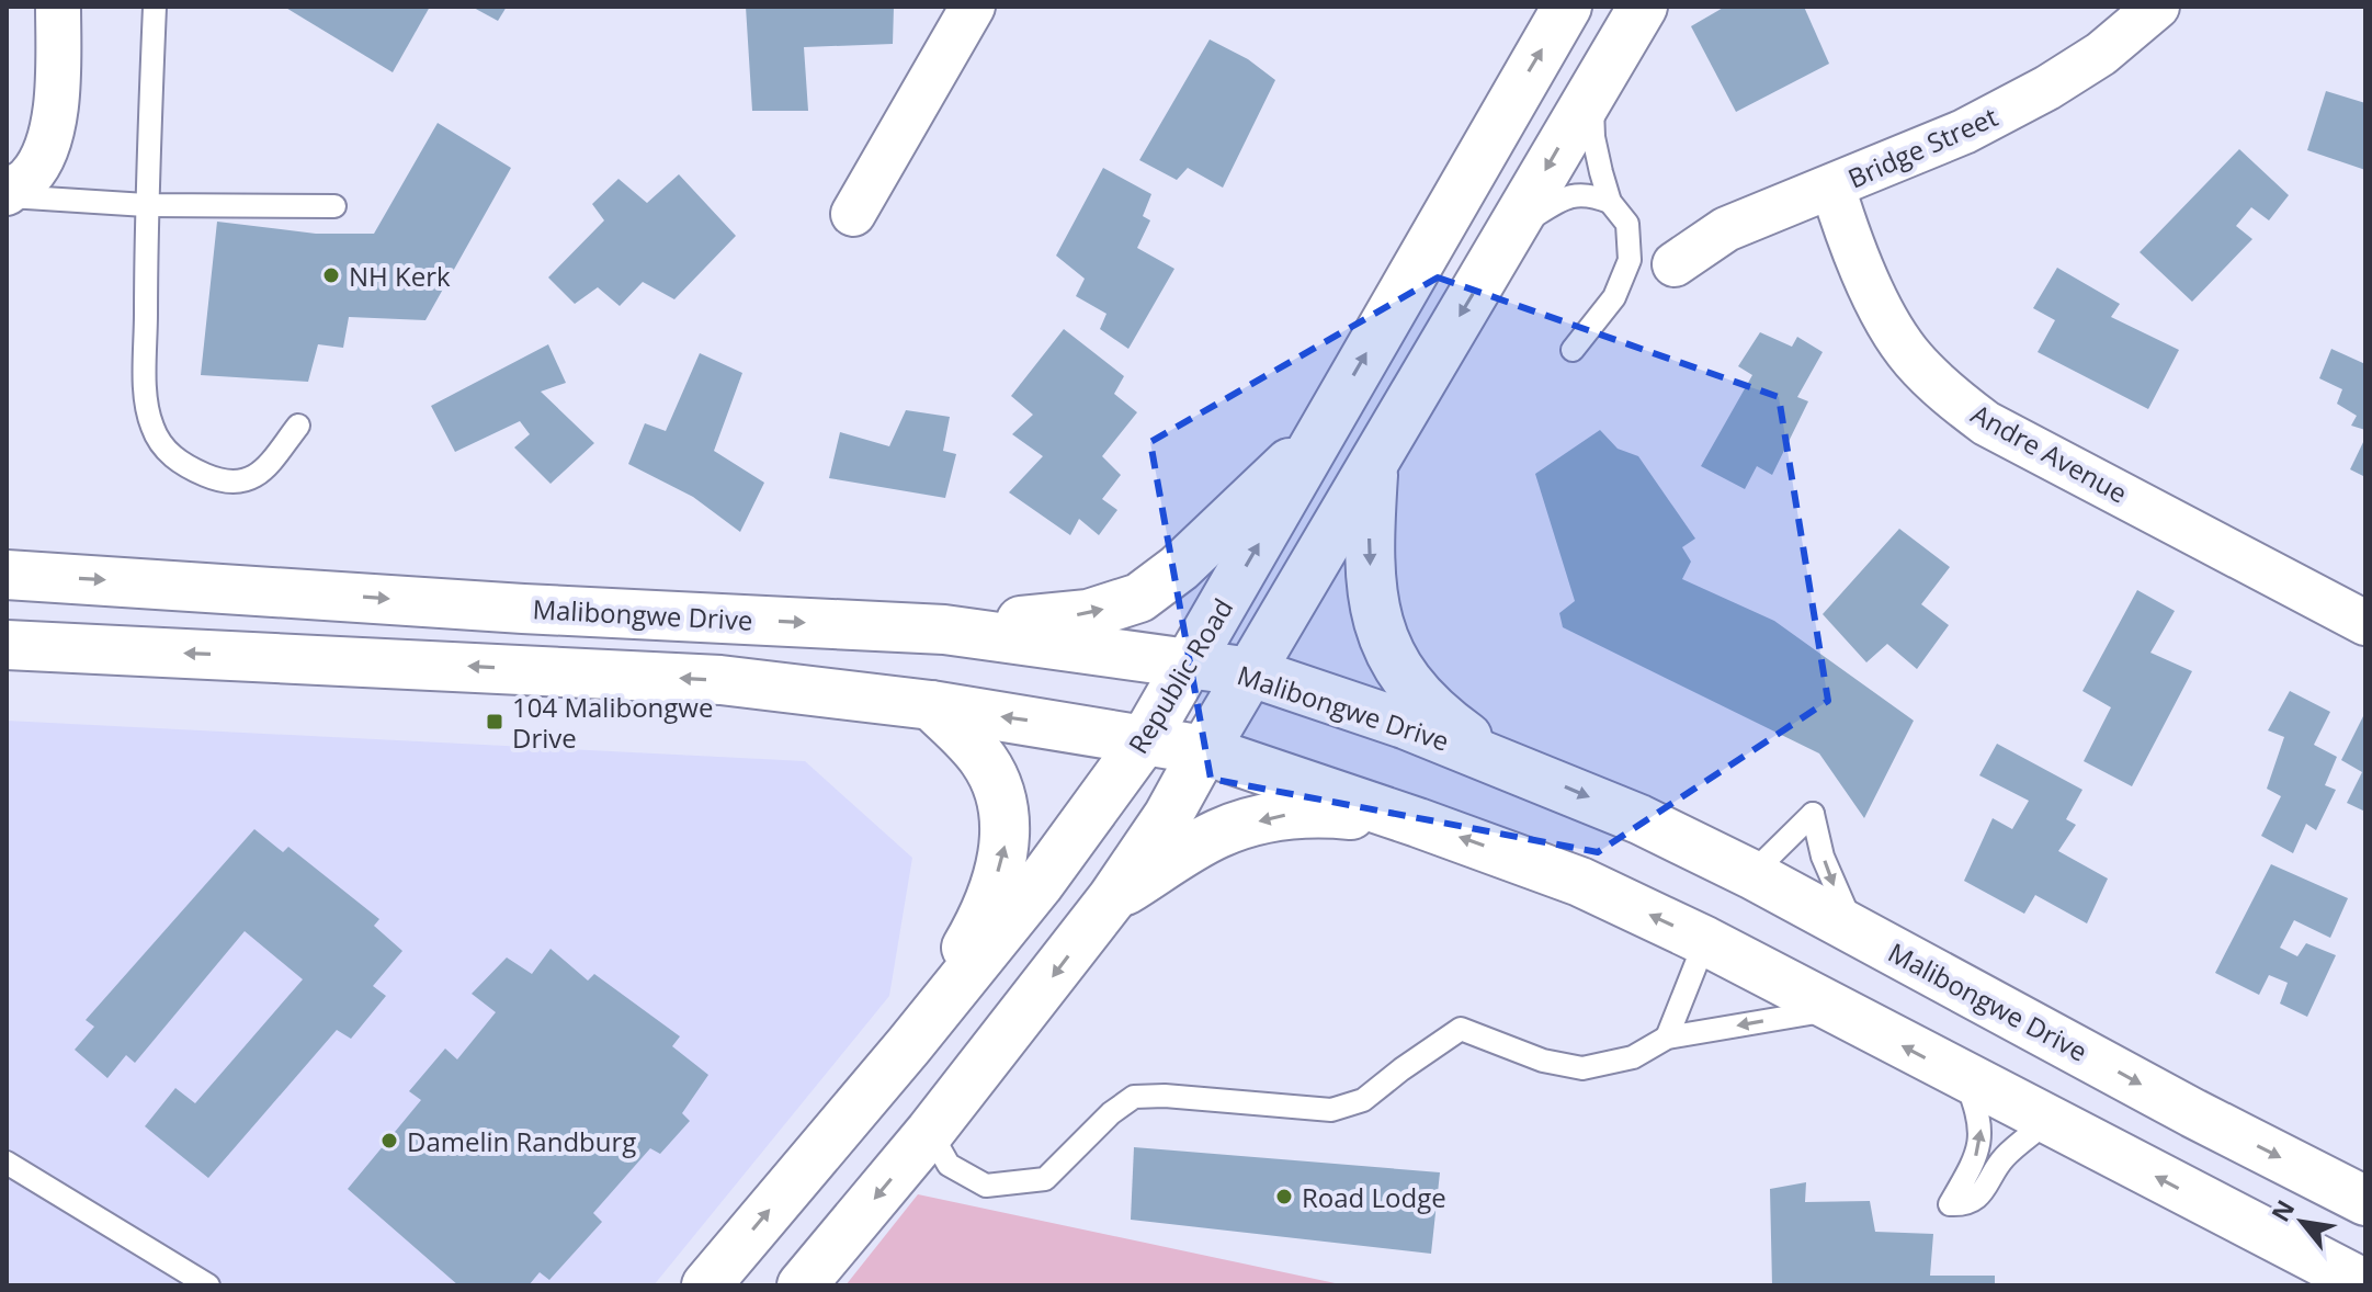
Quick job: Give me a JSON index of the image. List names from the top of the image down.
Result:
{
  "streets": {
    "main road": ["Malibongwe Drive", "Republic Road"],
    "street": ["Bridge Street", "Andre Avenue"]
  },
  "crossings": [
    ["Bridge Street", "Andre Avenue"],
    ["Malibongwe Drive", "Republic Road"]
  ],
  "places": {
    "other": ["NH Kerk", "Damelin Randburg", "Road Lodge"],
    "transit": ["104 Malibongwe Drive"]
  },
  "north": "top left"
}
